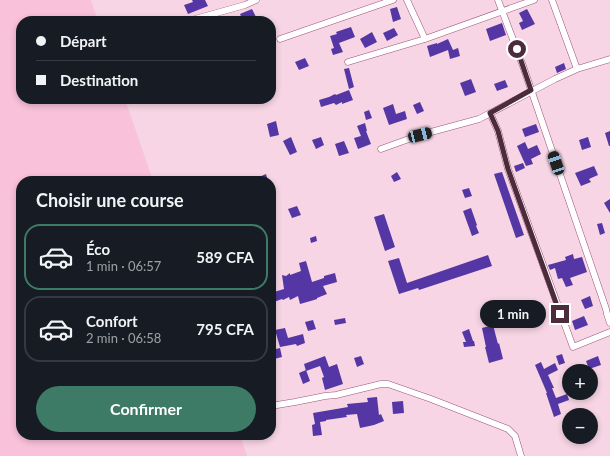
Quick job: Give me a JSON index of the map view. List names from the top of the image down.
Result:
{
  "page": {
    "banner": ["Départ", "Destination"],
    "heading": "Choisir une course",
    "list": [
      {
        "name": "Éco",
        "note": "1 min · 06:57",
        "value": "589 CFA"
      },
      {
        "name": "Confort",
        "note": "2 min · 06:58",
        "value": "795 CFA"
      }
    ],
    "bubble": "1 min",
    "map_buttons": ["+", "−"],
    "buttons": "Confirmer"
  }
}
